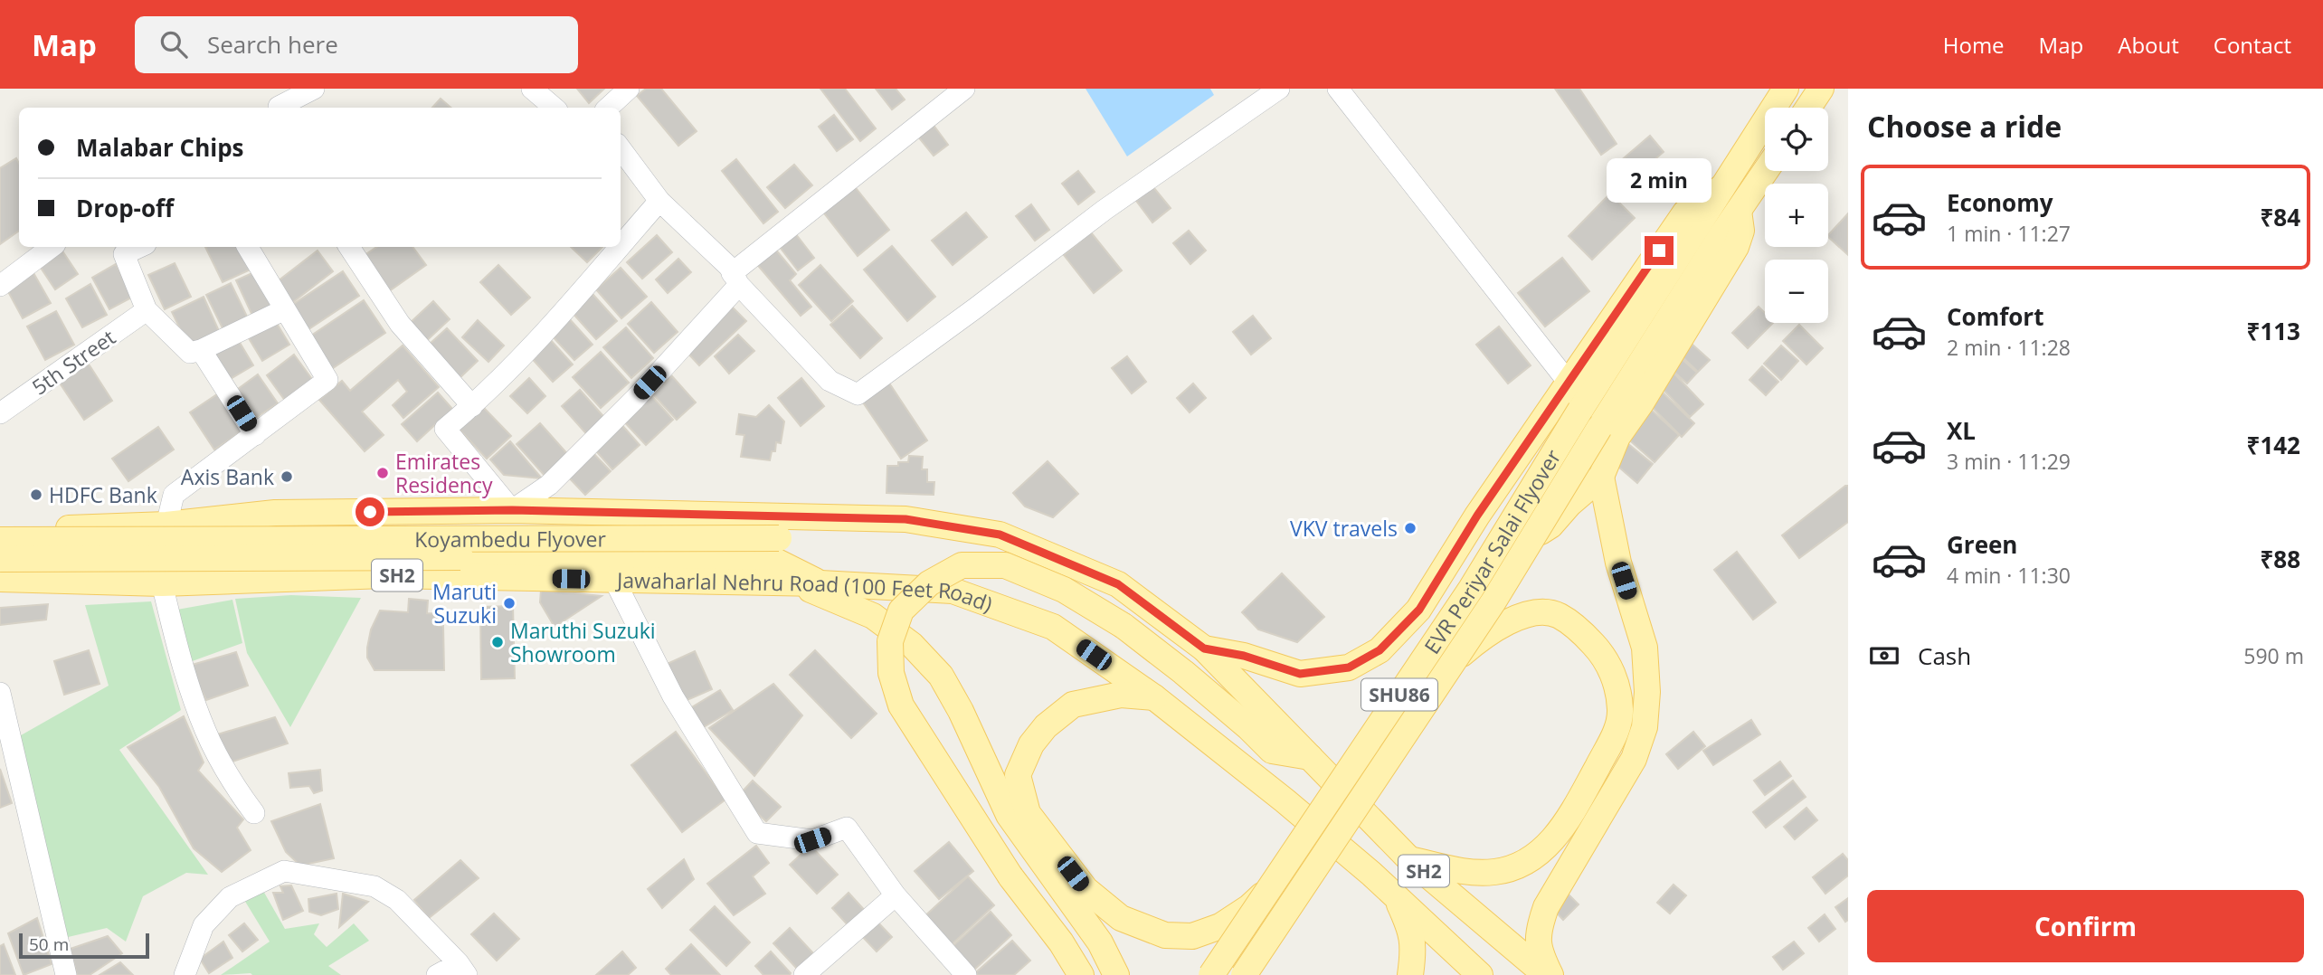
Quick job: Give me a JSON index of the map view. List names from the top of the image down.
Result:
{
  "streets": {
    "main road": [
      "Koyambedu Flyover",
      "EVR Periyar Salai Flyover",
      "SH2",
      "Jawaharlal Nehru Road (100 Feet Road)",
      "SHU86"
    ],
    "street": ["5th Street"]
  },
  "crossings": [
    ["Koyambedu Flyover", "SH2"],
    ["Koyambedu Flyover", "Jawaharlal Nehru Road (100 Feet Road)"],
    ["EVR Periyar Salai Flyover", "SHU86"]
  ],
  "places": [
    "Emirates Residency",
    "Axis Bank",
    "HDFC Bank",
    "VKV travels",
    "Maruti Suzuki",
    "Maruthi Suzuki Showroom"
  ],
  "scale_bar": "50 m",
  "page": {
    "header": "Map",
    "search": "Search here",
    "nav": [
      "Home",
      "Map",
      "About",
      "Contact"
    ],
    "heading": "Choose a ride",
    "map_buttons": ["+", "−"],
    "banner": ["Malabar Chips", "Drop-off"],
    "bubble": "2 min",
    "list": [
      {
        "name": "Economy",
        "note": "1 min · 11:27",
        "value": "₹84"
      },
      {
        "name": "Comfort",
        "note": "2 min · 11:28",
        "value": "₹113"
      },
      {
        "name": "XL",
        "note": "3 min · 11:29",
        "value": "₹142"
      },
      {
        "name": "Green",
        "note": "4 min · 11:30",
        "value": "₹88"
      }
    ],
    "pay": ["Cash", "590 m"],
    "buttons": "Confirm",
    "scale": "50 m"
  }
}
